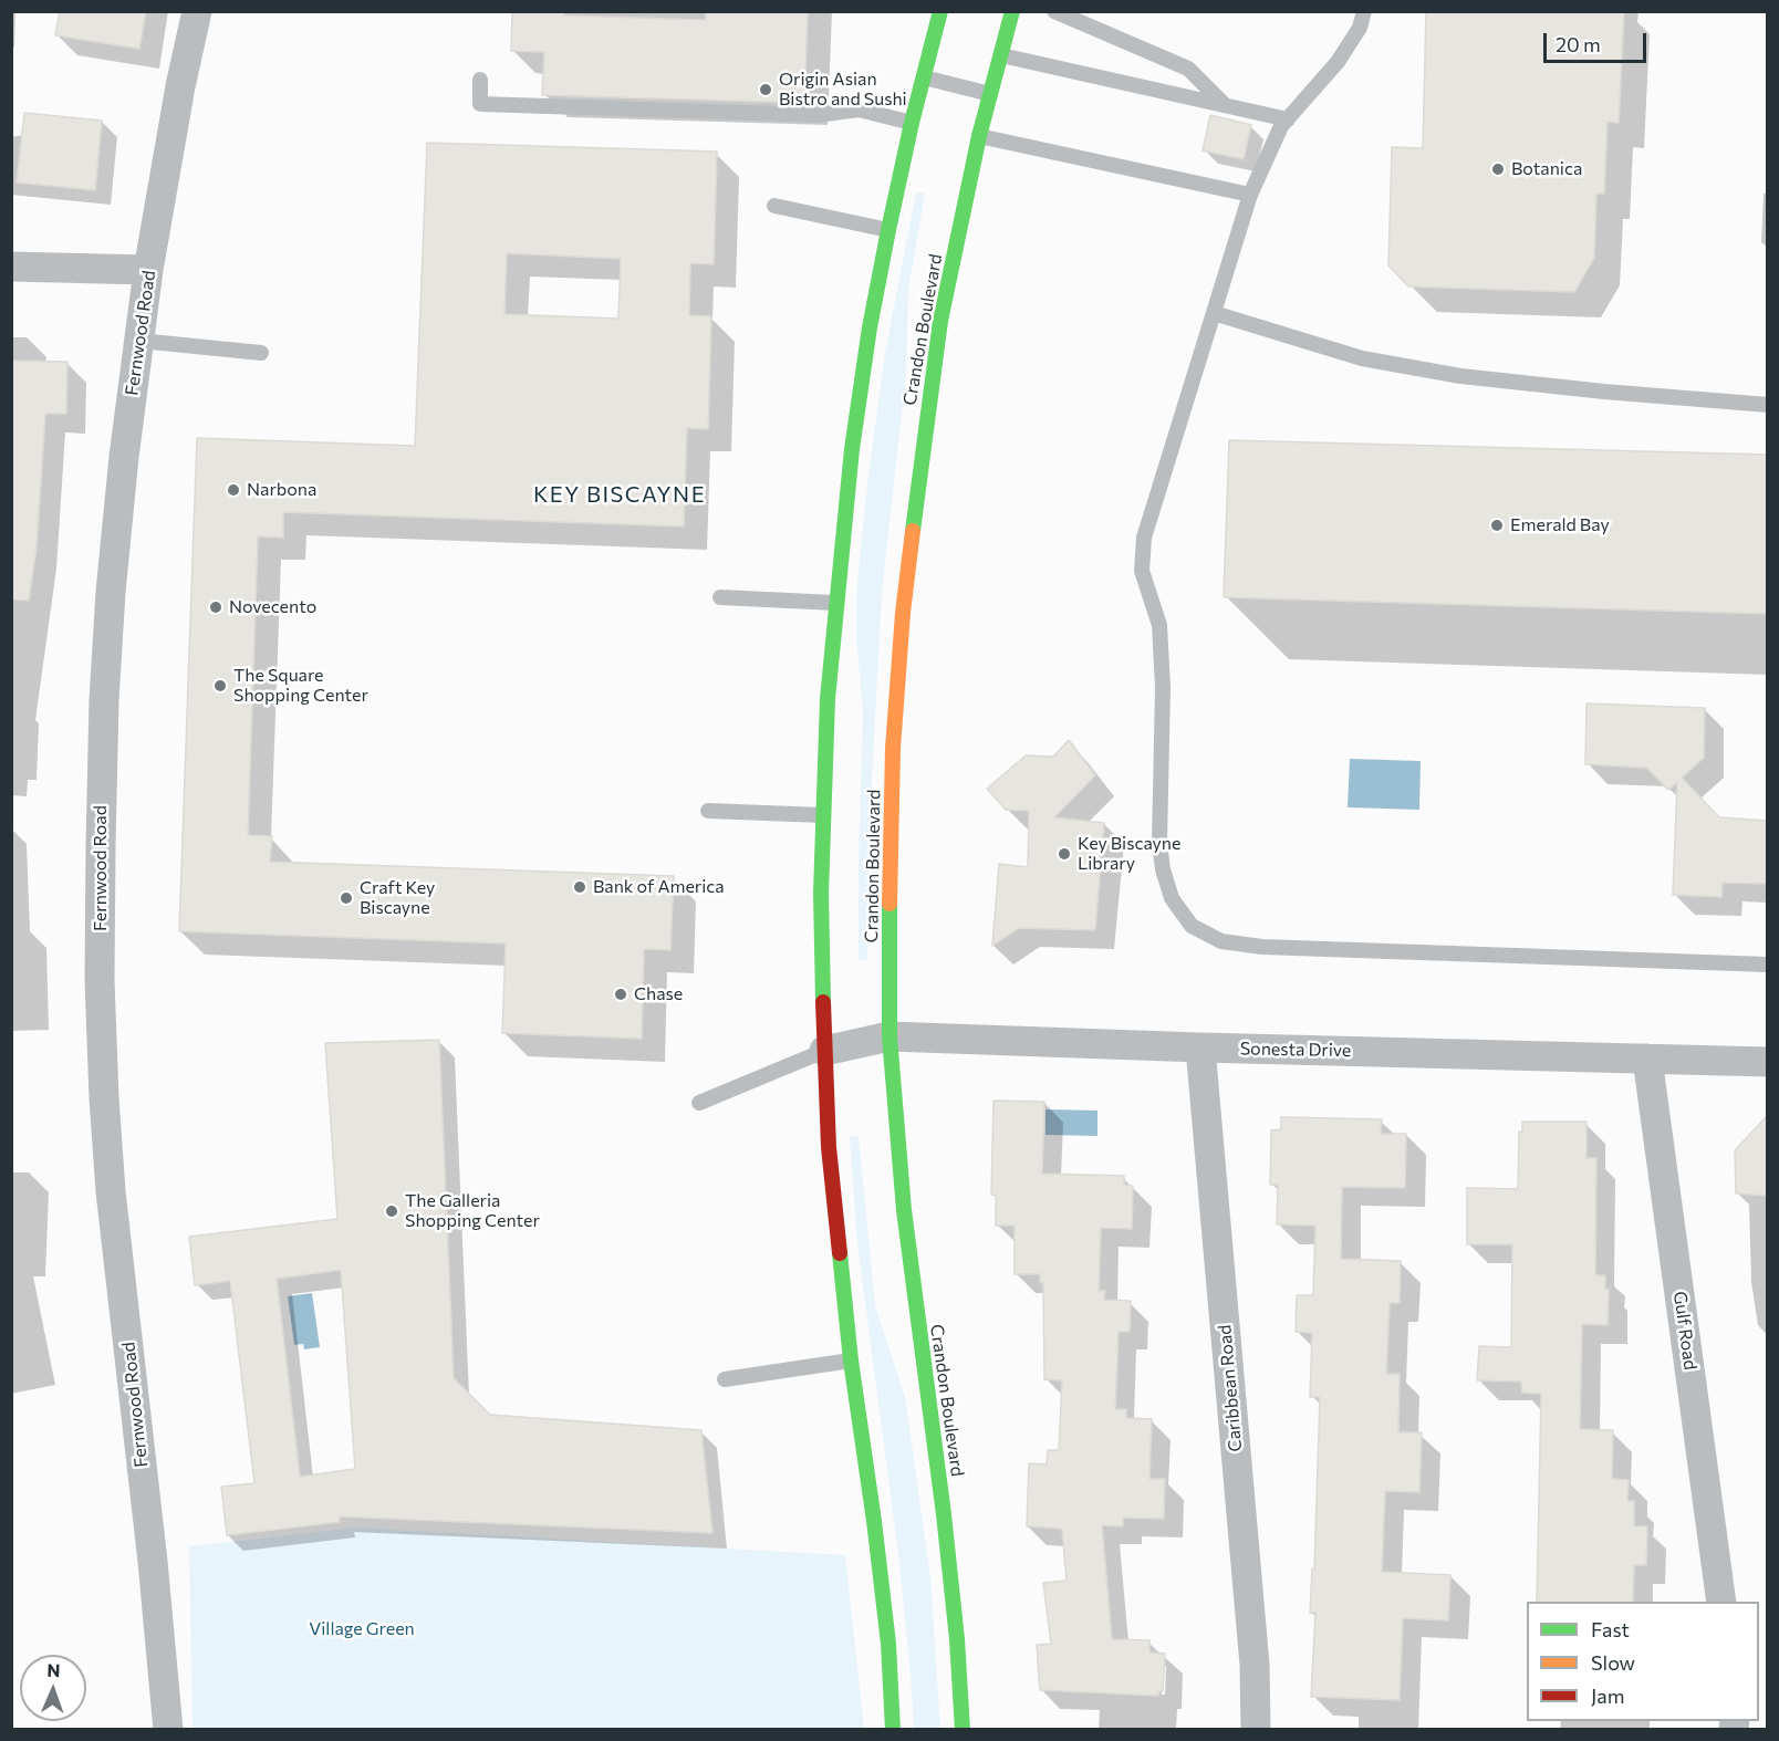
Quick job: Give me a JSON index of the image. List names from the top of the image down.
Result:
{
  "streets": {
    "main road": ["Crandon Boulevard"],
    "street": [
      "Fernwood Road",
      "Sonesta Drive",
      "Gulf Road",
      "Caribbean Road"
    ]
  },
  "crossings": [
    ["Crandon Boulevard", "Sonesta Drive"],
    ["Sonesta Drive", "Gulf Road"],
    ["Sonesta Drive", "Caribbean Road"]
  ],
  "districts": ["KEY BISCAYNE"],
  "parks": ["Village Green"],
  "places": [
    "Origin Asian Bistro and Sushi",
    "Botanica",
    "Narbona",
    "Emerald Bay",
    "Novecento",
    "The Square Shopping Center",
    "Key Biscayne Library",
    "Bank of America",
    "Craft Key Biscayne",
    "Chase",
    "The Galleria Shopping Center"
  ],
  "legend": ["Fast", "Slow", "Jam"],
  "scale_bar": "20 m",
  "north": "top"
}
